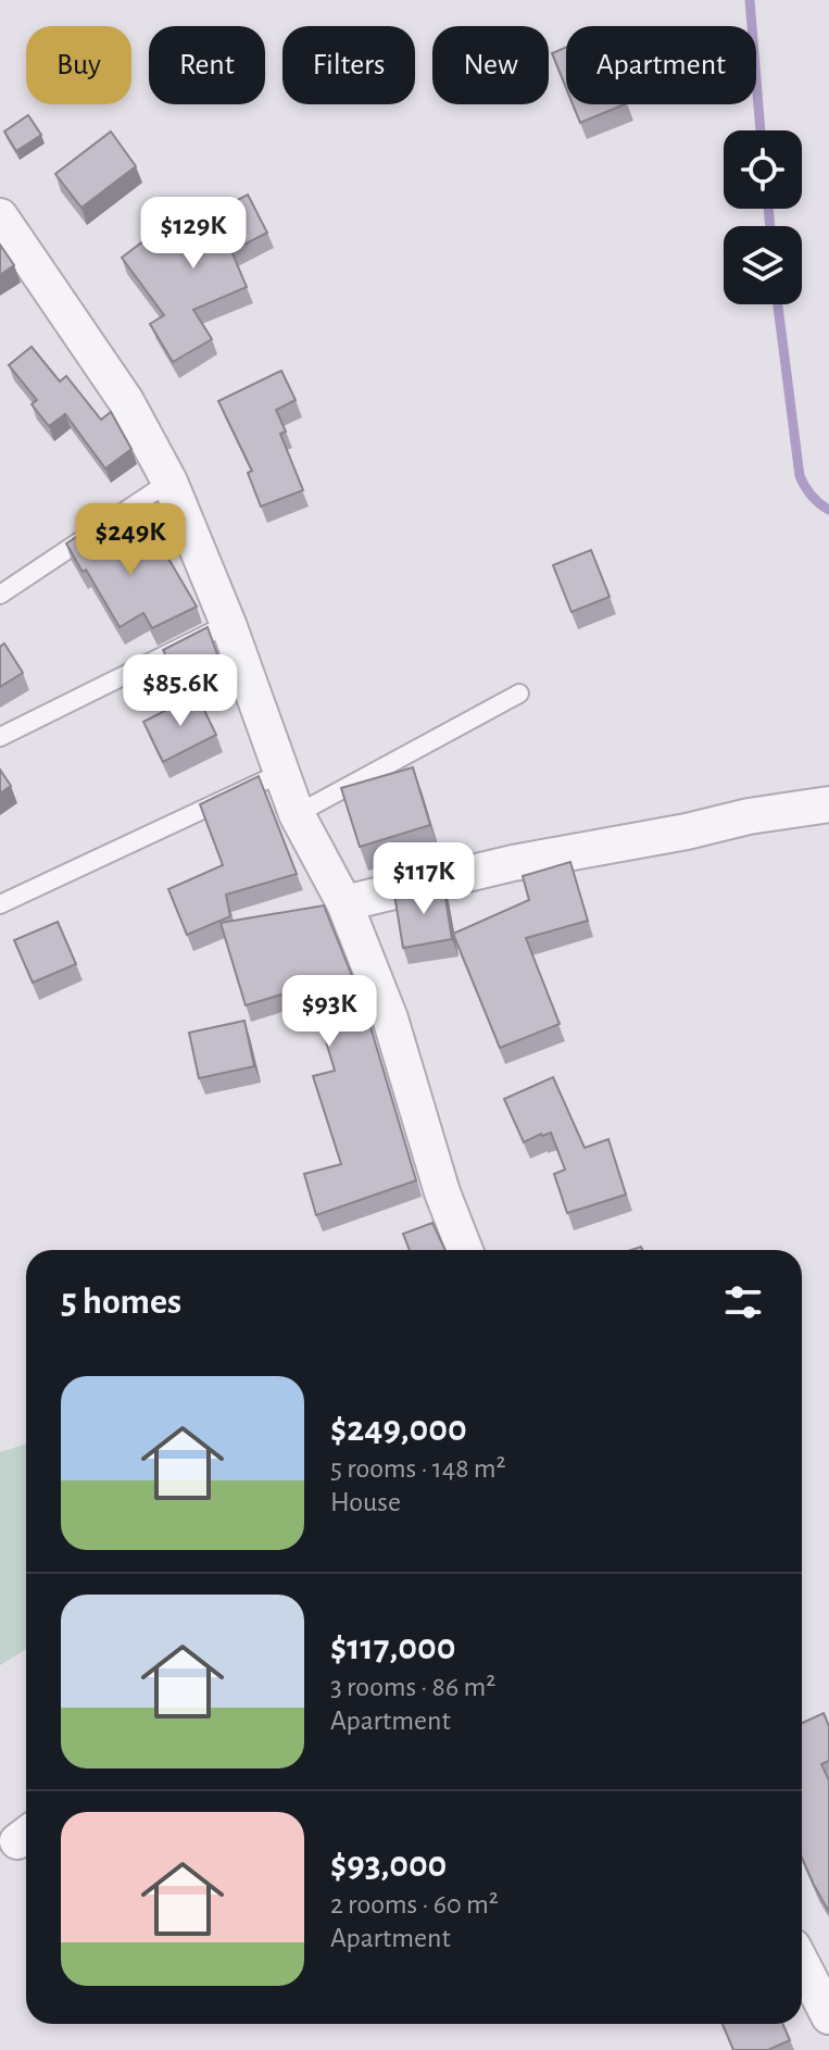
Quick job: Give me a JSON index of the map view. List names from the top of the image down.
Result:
{
  "page": {
    "chip": [
      "Buy",
      "Rent",
      "Filters",
      "New",
      "Apartment"
    ],
    "price": [
      "$129K",
      "$249K",
      "$85.6K",
      "$117K",
      "$93K"
    ],
    "heading": "5 homes",
    "list": [
      {
        "name": "$249,000",
        "note": "5 rooms · 148 m² · House"
      },
      {
        "name": "$117,000",
        "note": "3 rooms · 86 m² · Apartment"
      },
      {
        "name": "$93,000",
        "note": "2 rooms · 60 m² · Apartment"
      }
    ]
  }
}
